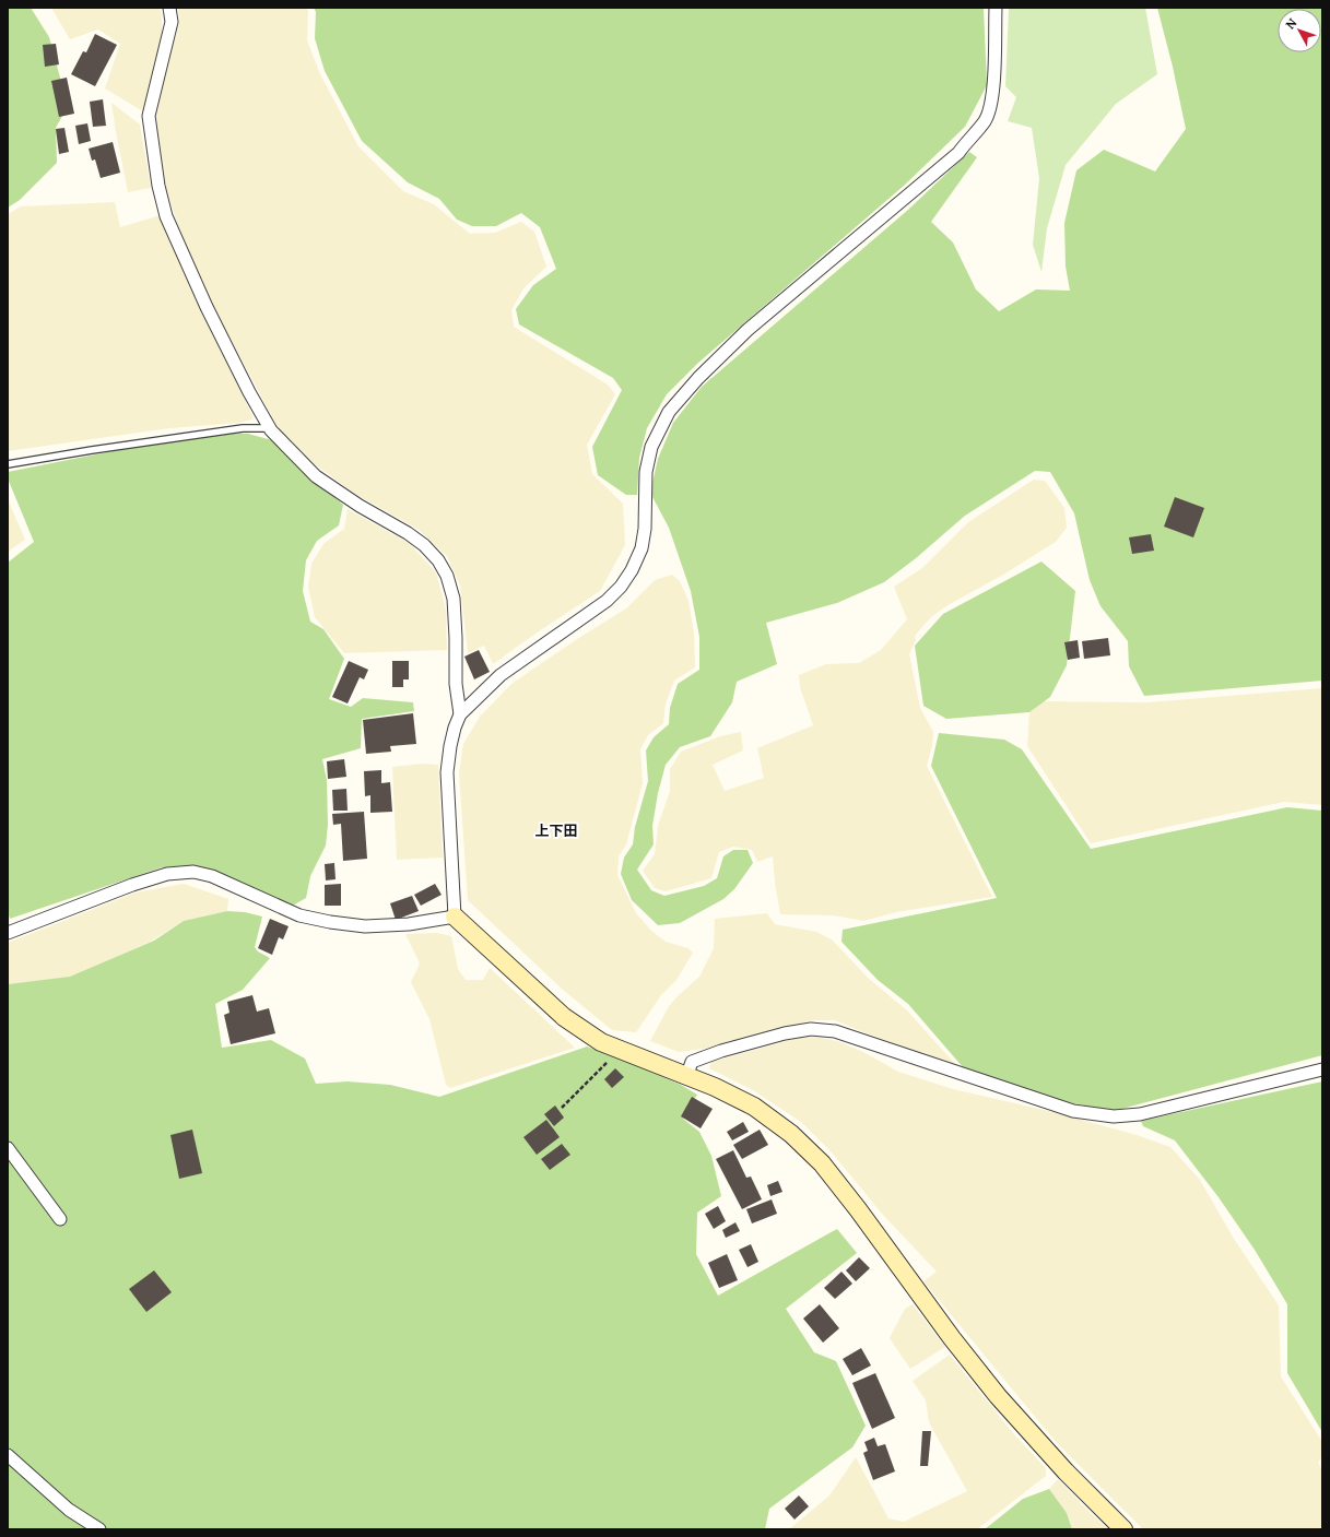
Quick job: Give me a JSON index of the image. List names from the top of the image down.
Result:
{
  "districts": ["上下田"],
  "north": "top left"
}
